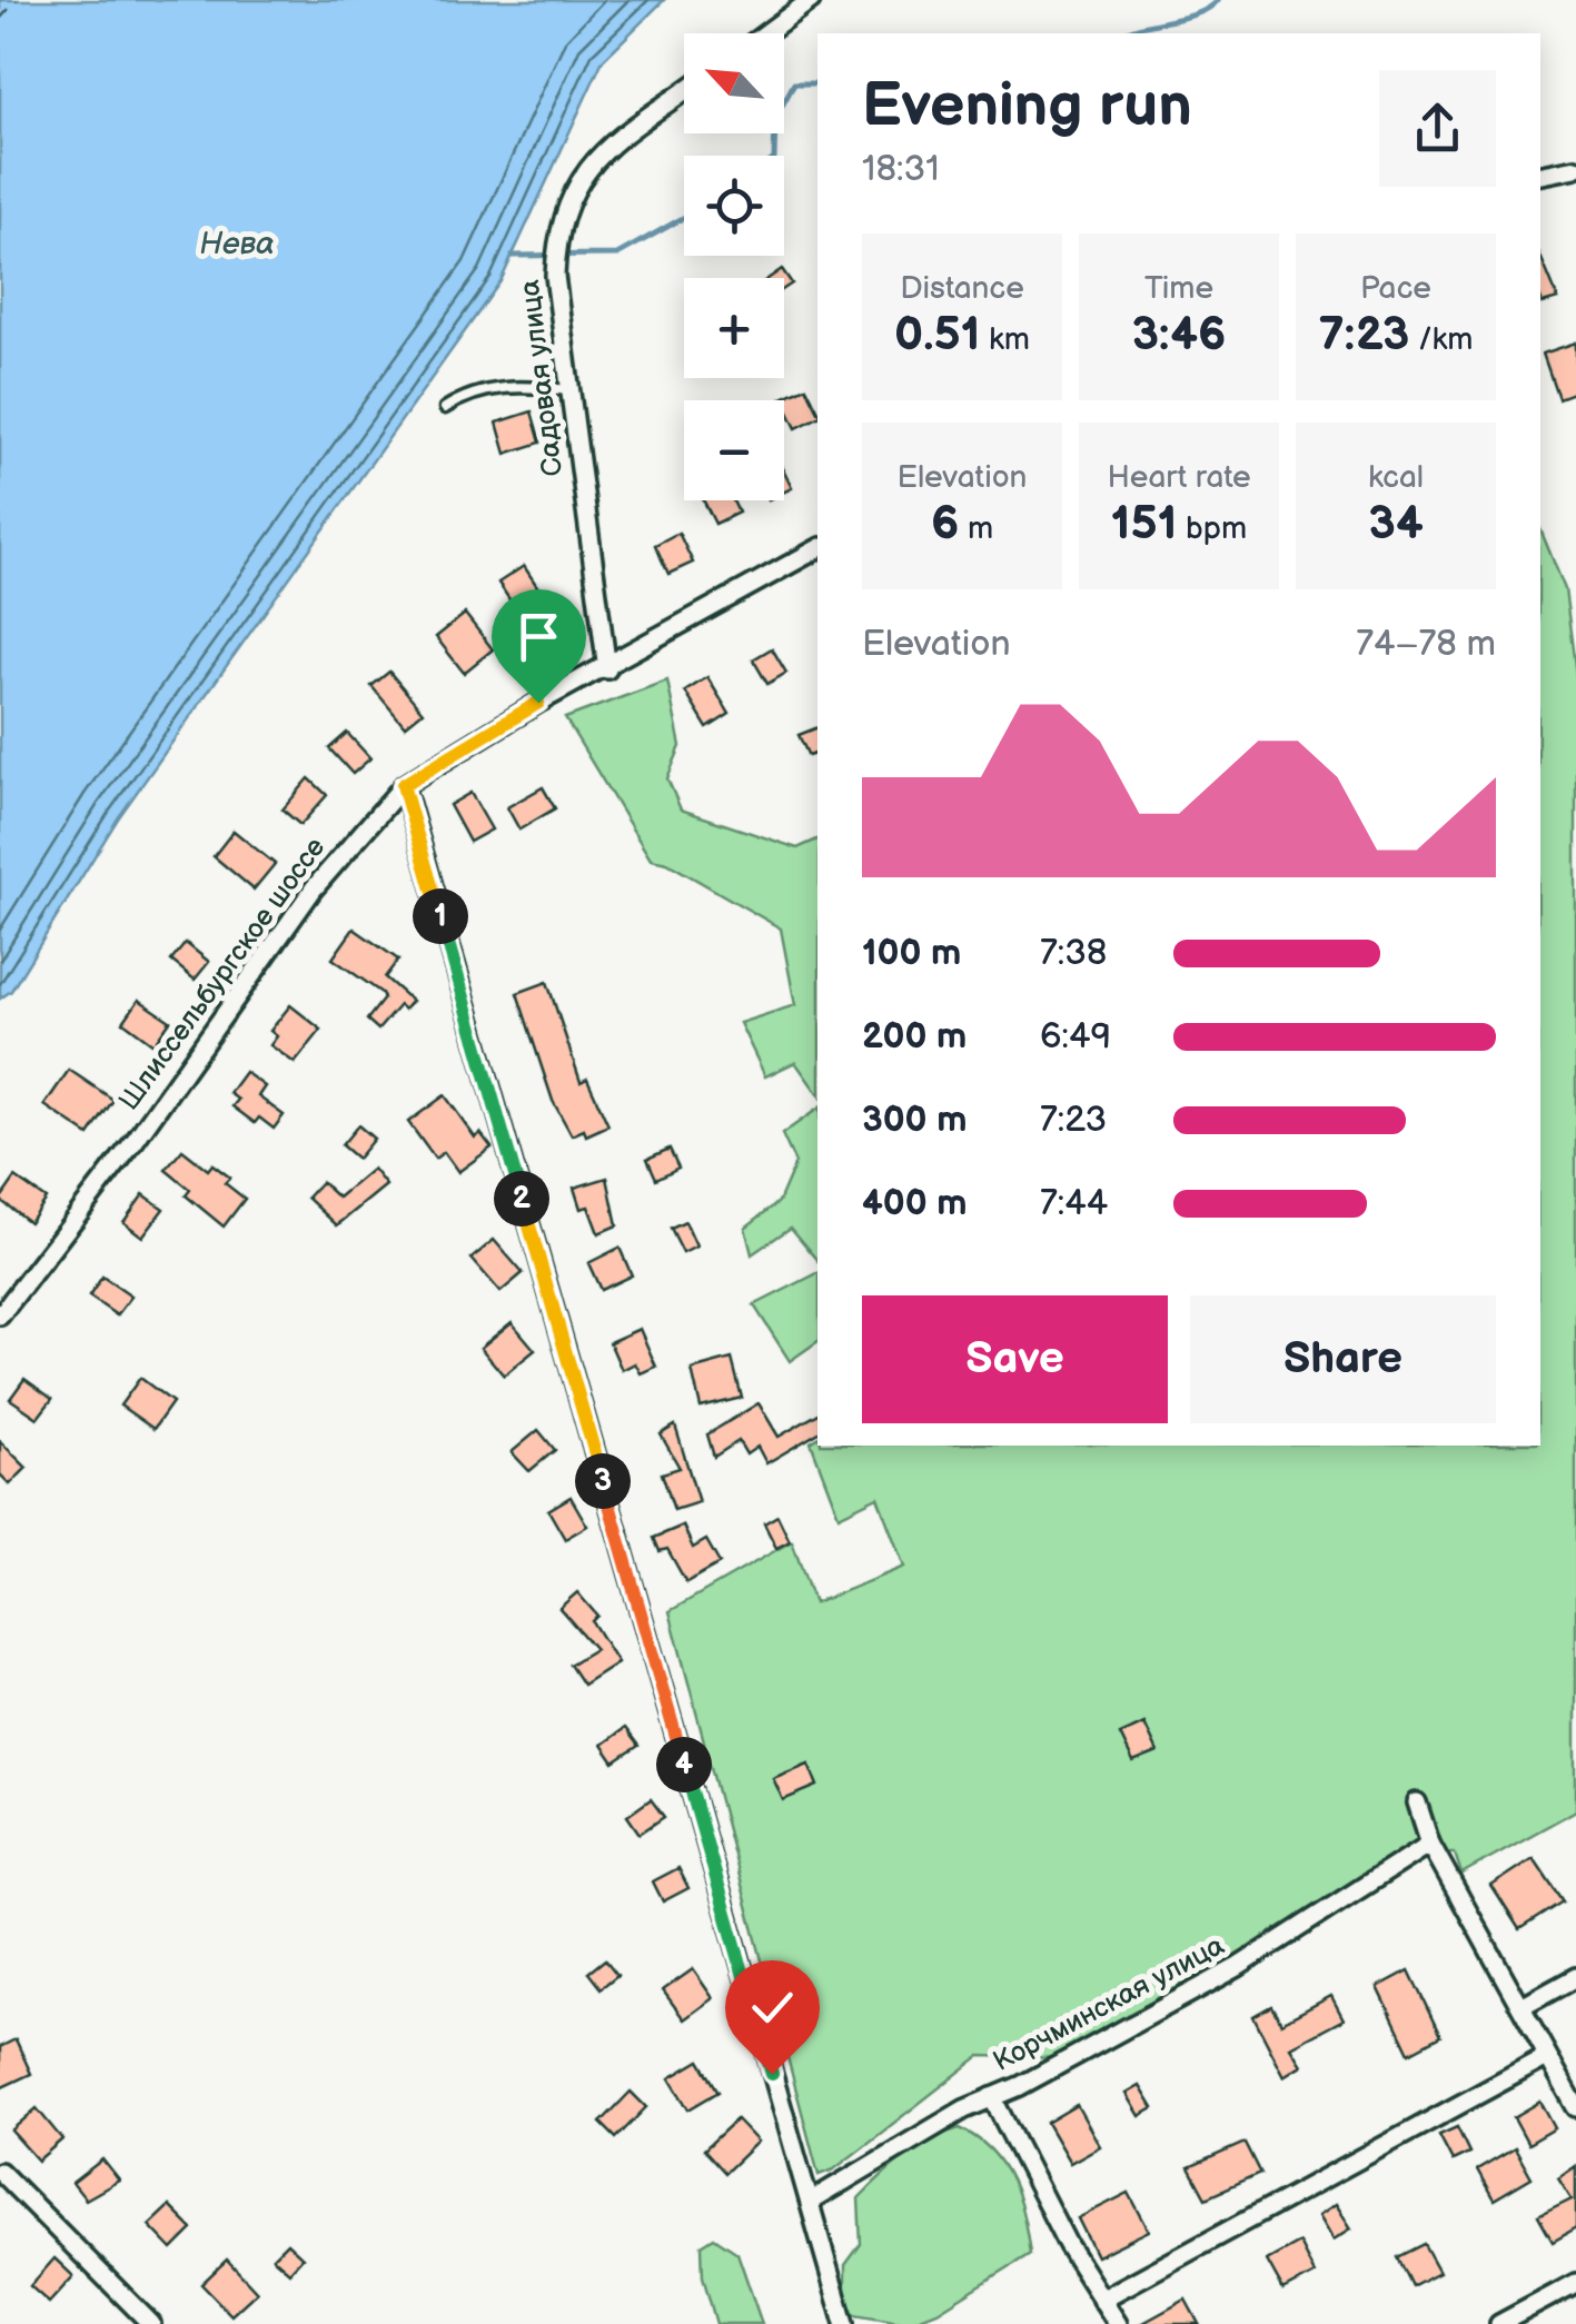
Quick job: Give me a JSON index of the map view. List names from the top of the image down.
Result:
{
  "streets": {
    "street": ["Садовая улица", "Шлиссельбургское шоссе", "Корчминская улица"]
  },
  "crossings": [
    ["Садовая улица", "Шлиссельбургское шоссе"]
  ],
  "water": ["Нева"],
  "north": "top left",
  "page": {
    "map_buttons": ["+", "−"],
    "heading": ["Evening run", "18:31"],
    "stats": [
      ["Distance", "0.51 km"],
      ["Time", "3:46"],
      ["Pace", "7:23 /km"],
      ["Elevation", "6 m"],
      ["Heart rate", "151 bpm"],
      ["kcal", "34"]
    ],
    "chart": ["Elevation", "74–78 m"],
    "pins": [
      "1",
      "2",
      "3",
      "4"
    ],
    "list": [
      {
        "name": "100 m",
        "note": "7:38"
      },
      {
        "name": "200 m",
        "note": "6:49"
      },
      {
        "name": "300 m",
        "note": "7:23"
      },
      {
        "name": "400 m",
        "note": "7:44"
      }
    ],
    "buttons": ["Save", "Share"]
  }
}
